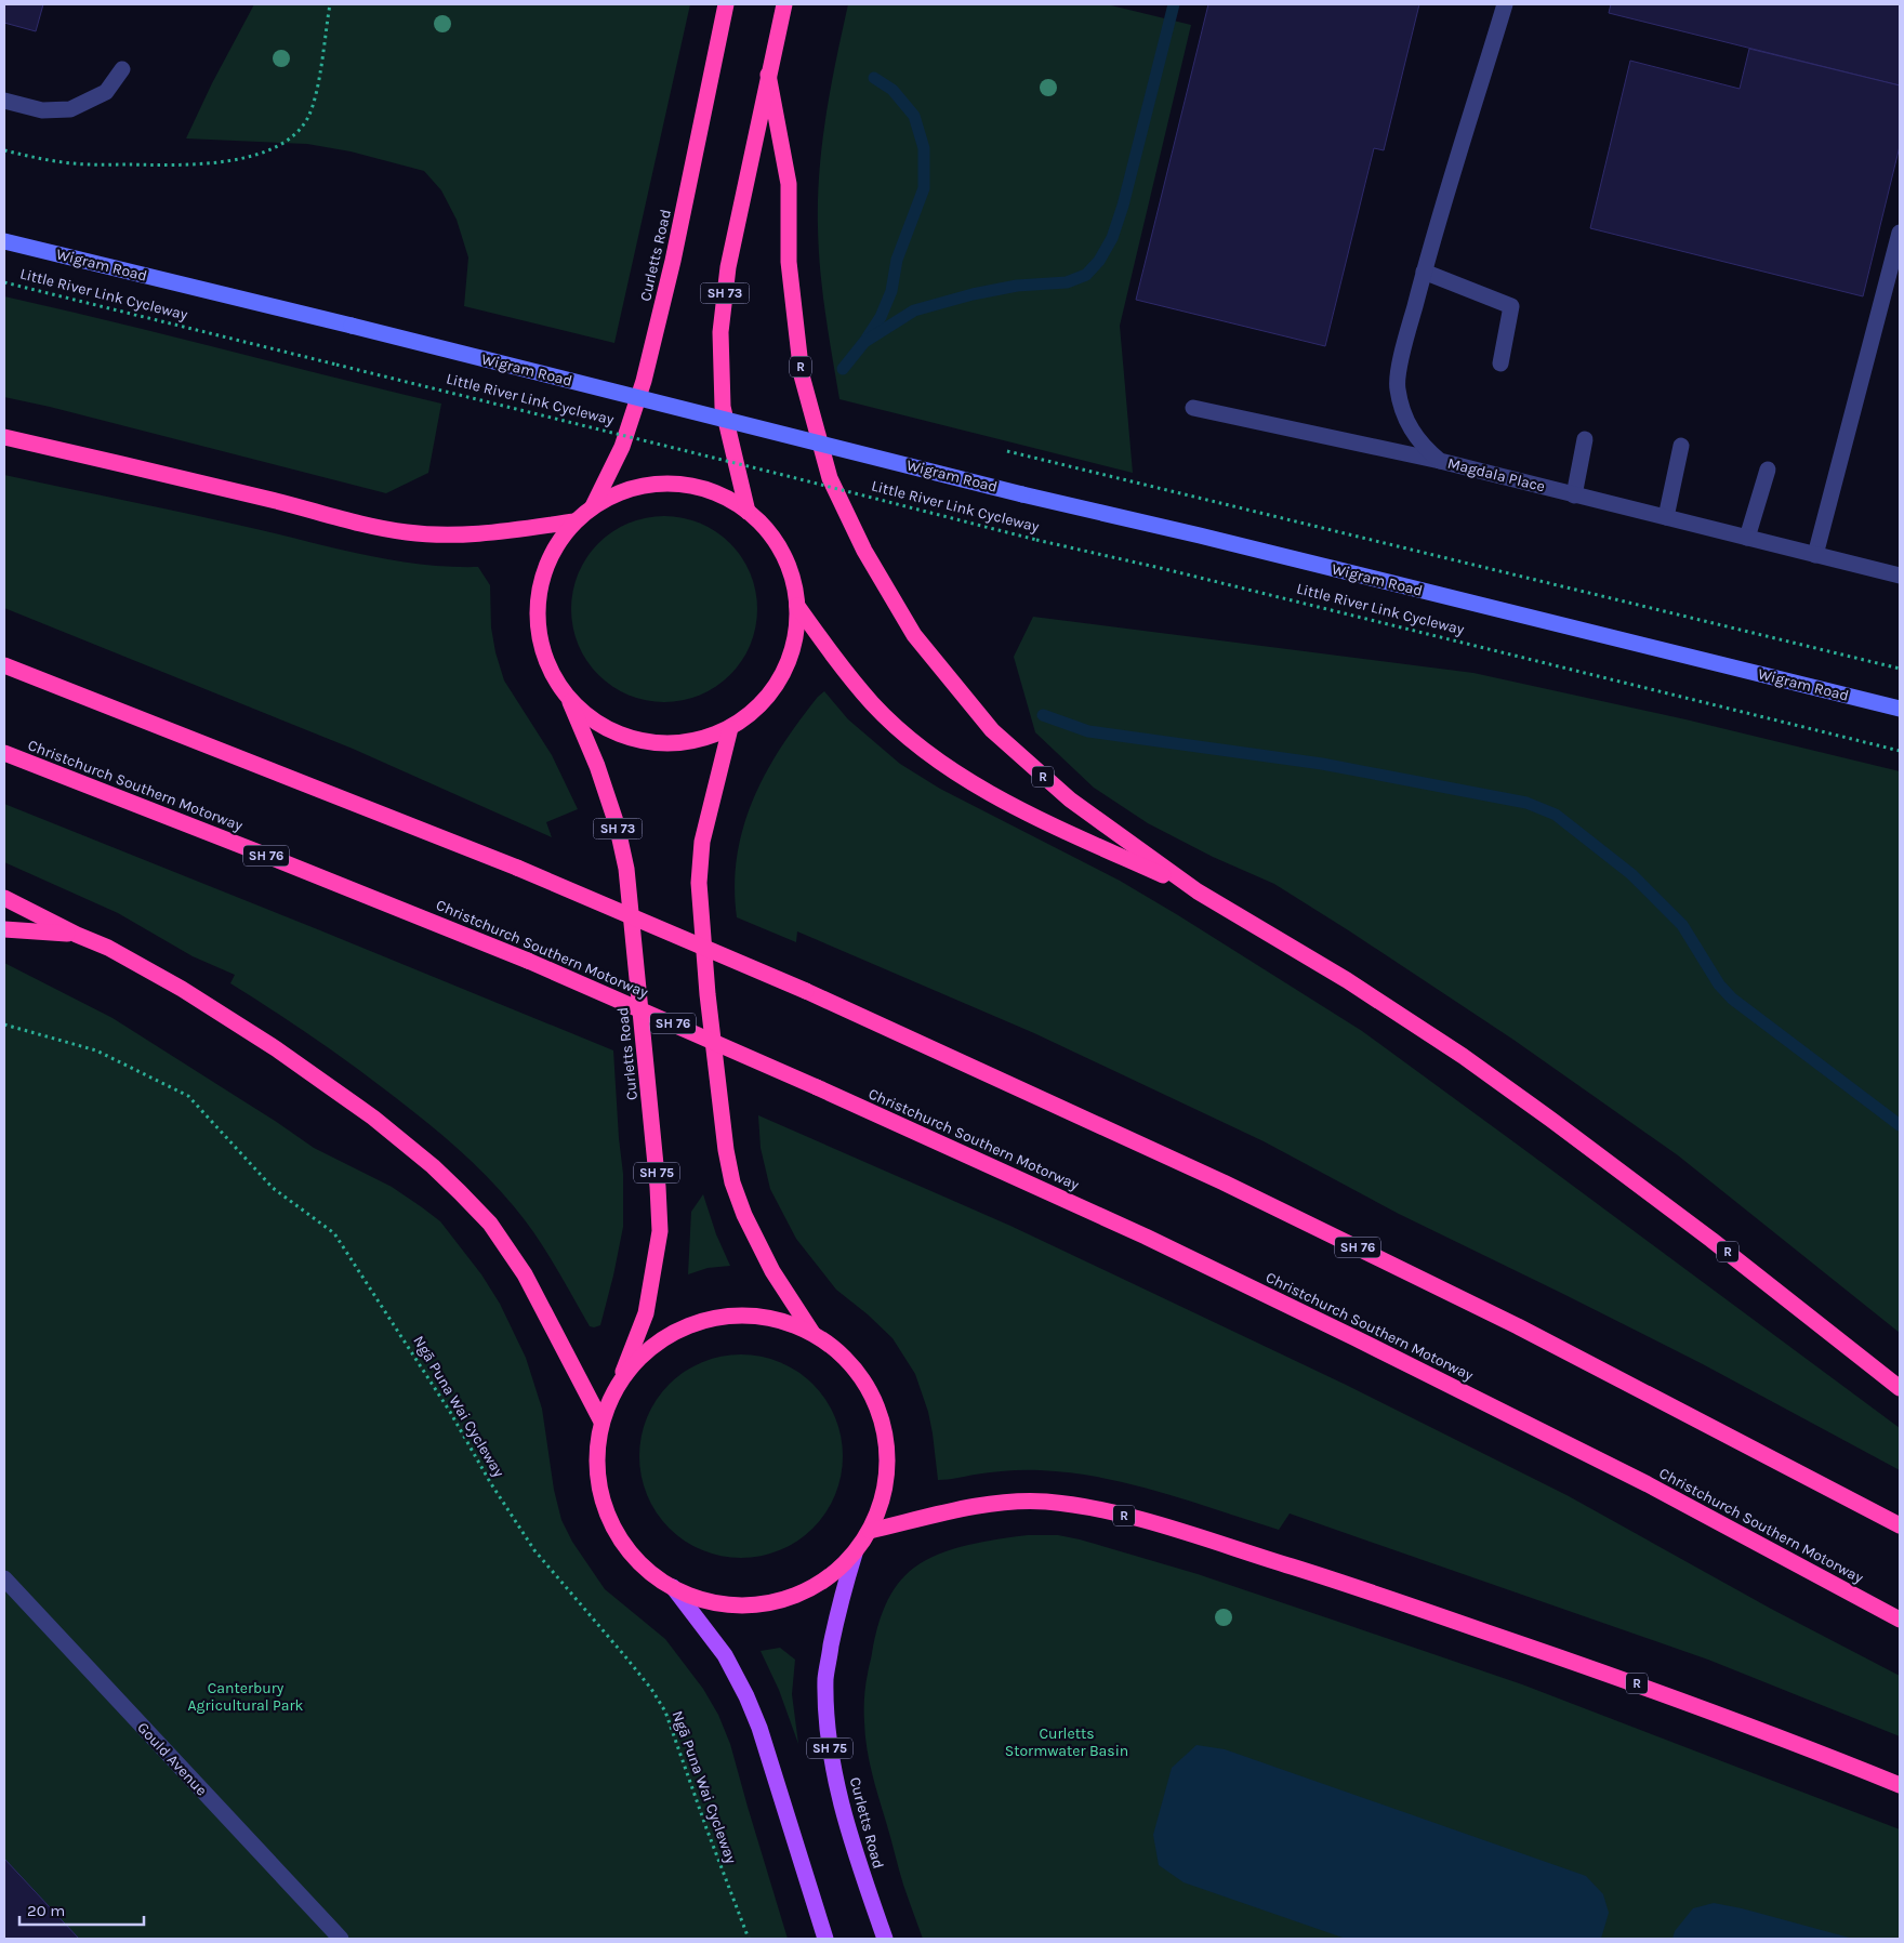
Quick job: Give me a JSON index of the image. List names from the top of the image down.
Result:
{
  "streets": {
    "highway": [
      "Curletts Road",
      "SH 73",
      "R",
      "Christchurch Southern Motorway",
      "SH 76",
      "SH 75"
    ],
    "main road": ["Wigram Road"],
    "street": ["Magdala Place", "Gould Avenue"],
    "path": ["Little River Link Cycleway", "Ngā Puna Wai Cycleway"]
  },
  "crossings": [
    ["Curletts Road", "SH 73"],
    ["Curletts Road", "SH 75"],
    ["SH 73", "R"],
    ["R", "SH 75"]
  ],
  "parks": ["Canterbury Agricultural Park", "Curletts Stormwater Basin"],
  "scale_bar": "20 m"
}
